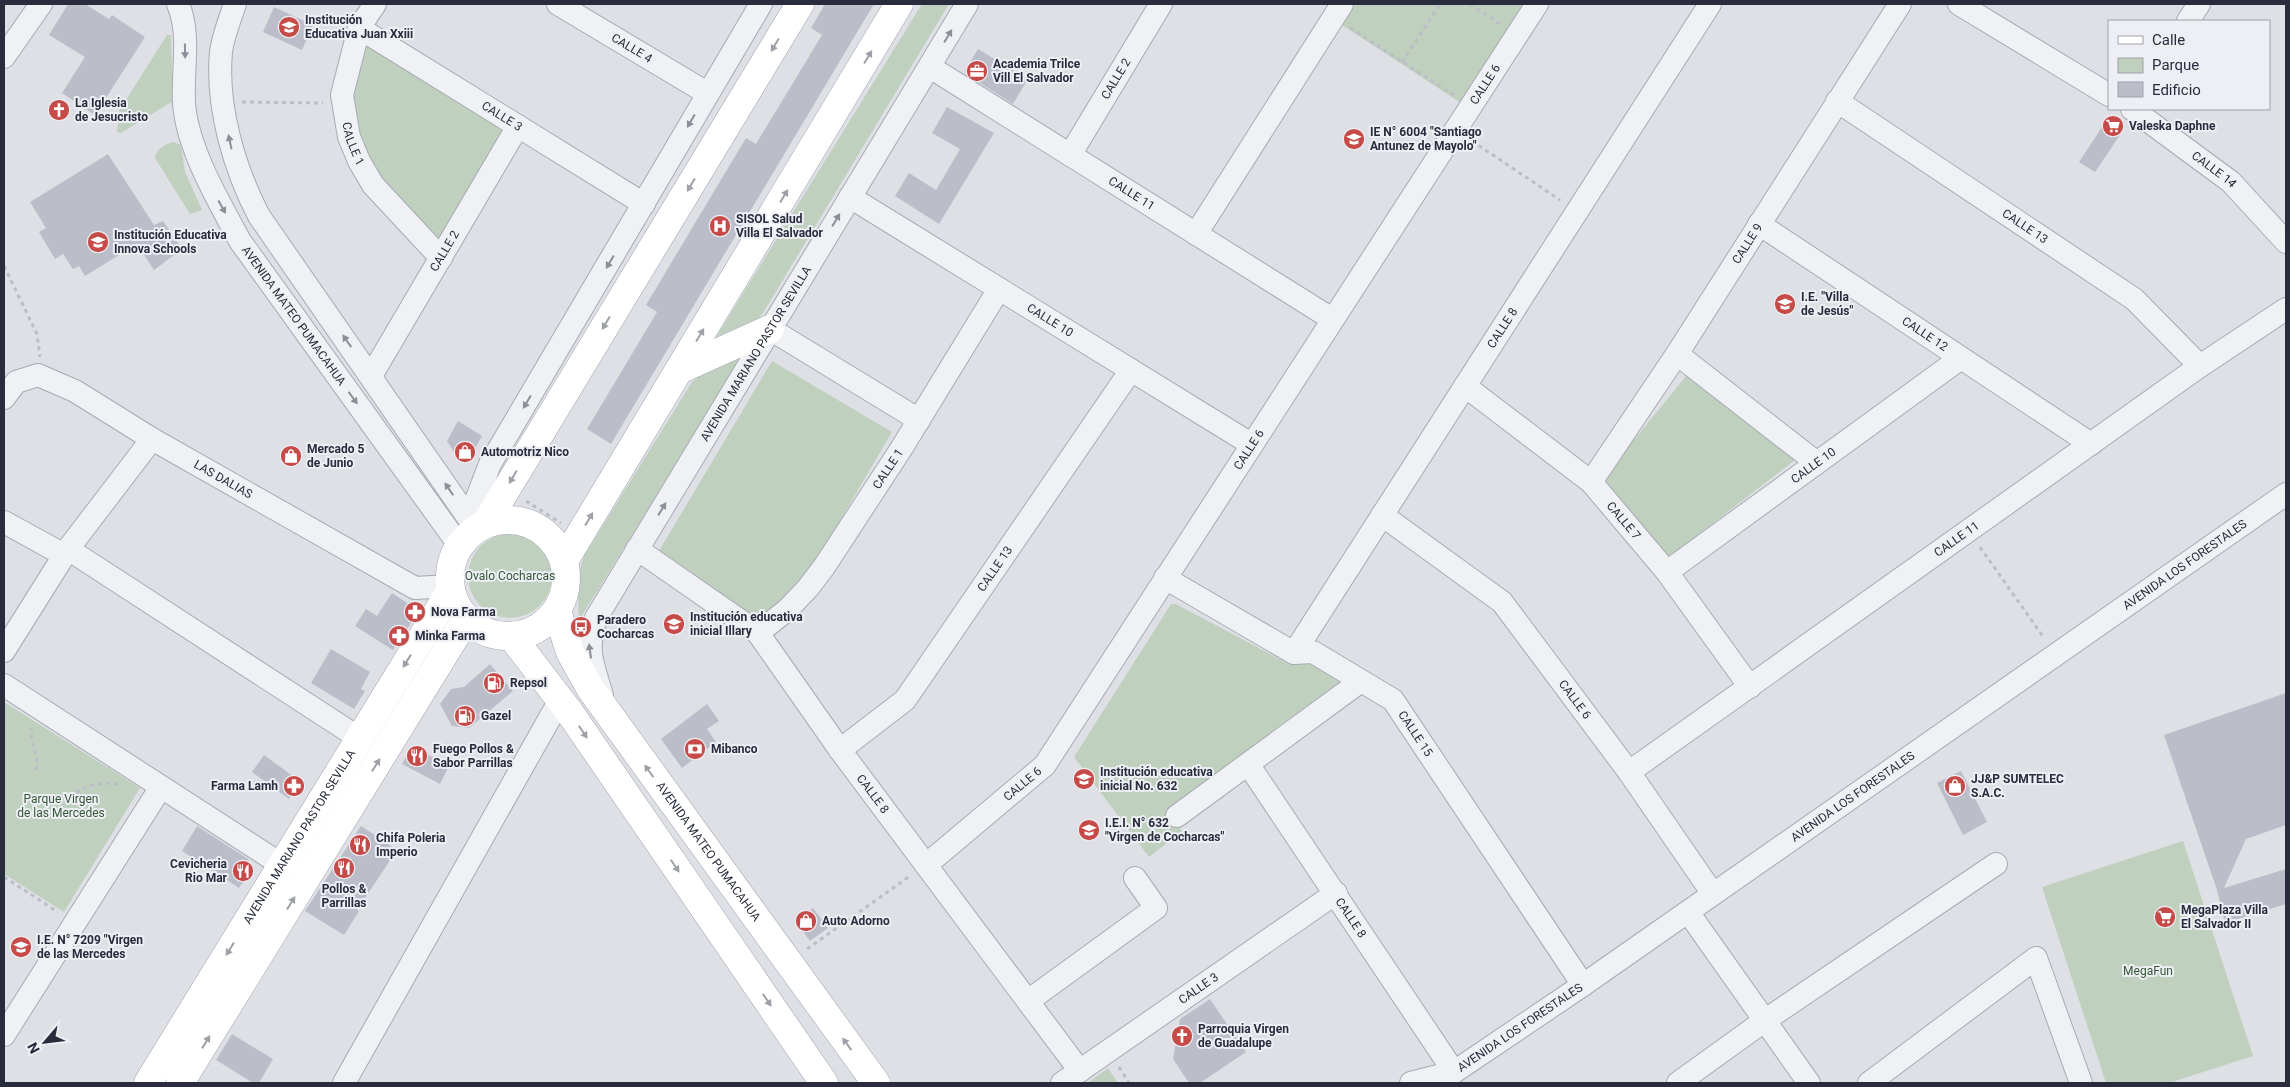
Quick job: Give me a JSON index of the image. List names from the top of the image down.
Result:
{
  "streets": {
    "main road": ["AVENIDA MATEO PUMACAHUA", "AVENIDA MARIANO PASTOR SEVILLA"],
    "street": [
      "CALLE 4",
      "CALLE 2",
      "CALLE 6",
      "CALLE 3",
      "CALLE 1",
      "CALLE 14",
      "CALLE 11",
      "CALLE 13",
      "CALLE 9",
      "CALLE 10",
      "CALLE 8",
      "CALLE 12",
      "LAS DALIAS",
      "CALLE 7",
      "AVENIDA LOS FORESTALES",
      "CALLE 15"
    ]
  },
  "crossings": [
    ["CALLE 2", "CALLE 3"],
    ["CALLE 2", "CALLE 1"],
    ["CALLE 2", "CALLE 11"],
    ["CALLE 6", "CALLE 11"],
    ["CALLE 6", "CALLE 10"],
    ["CALLE 6", "CALLE 8"],
    ["CALLE 6", "AVENIDA LOS FORESTALES"],
    ["CALLE 6", "CALLE 15"],
    ["CALLE 3", "CALLE 1"],
    ["CALLE 3", "CALLE 8"],
    ["CALLE 1", "CALLE 10"],
    ["CALLE 1", "CALLE 8"],
    ["CALLE 11", "CALLE 13"],
    ["CALLE 11", "CALLE 12"],
    ["CALLE 11", "AVENIDA MARIANO PASTOR SEVILLA"],
    ["CALLE 11", "CALLE 7"],
    ["CALLE 13", "CALLE 9"],
    ["CALLE 13", "CALLE 10"],
    ["CALLE 13", "CALLE 8"],
    ["CALLE 9", "CALLE 12"],
    ["CALLE 9", "CALLE 7"],
    ["AVENIDA MATEO PUMACAHUA", "AVENIDA MARIANO PASTOR SEVILLA"],
    ["AVENIDA MATEO PUMACAHUA", "LAS DALIAS"],
    ["CALLE 10", "CALLE 12"],
    ["CALLE 10", "AVENIDA MARIANO PASTOR SEVILLA"],
    ["CALLE 10", "CALLE 7"],
    ["CALLE 8", "AVENIDA MARIANO PASTOR SEVILLA"],
    ["CALLE 8", "CALLE 7"],
    ["CALLE 8", "AVENIDA LOS FORESTALES"],
    ["CALLE 8", "CALLE 15"],
    ["AVENIDA MARIANO PASTOR SEVILLA", "LAS DALIAS"],
    ["AVENIDA LOS FORESTALES", "CALLE 15"]
  ],
  "parks": ["Ovalo Cocharcas", "Parque Virgen de las Mercedes", "MegaFun"],
  "places": {
    "school or university": [
      "Institución Educativa Juan Xxiii",
      "IE N° 6004 \"Santiago Antunez de Mayolo\"",
      "Institución Educativa Innova Schools",
      "I.E. \"Villa de Jesús\"",
      "Institución educativa inicial Illary",
      "Institución educativa inicial No. 632",
      "I.E.I. N° 632 \"Virgen de Cocharcas\"",
      "I.E. N° 7209 \"Virgen de las Mercedes"
    ],
    "office": ["Academia Trilce Vill El Salvador"],
    "church": ["La Iglesia de Jesucristo", "Parroquia Virgen de Guadalupe"],
    "supermarket": ["Valeska Daphne", "MegaPlaza Villa El Salvador II"],
    "hospital": ["SISOL Salud Villa El Salvador"],
    "shop": [
      "Automotriz Nico",
      "Mercado 5 de Junio",
      "JJ&P SUMTELEC S.A.C.",
      "Auto Adorno"
    ],
    "pharmacy": ["Nova Farma", "Minka Farma", "Farma Lamh"],
    "bus stop": ["Paradero Cocharcas"],
    "fuel station": ["Repsol", "Gazel"],
    "bank": ["Mibanco"],
    "restaurant": [
      "Fuego Pollos & Sabor Parrillas",
      "Chifa Poleria Imperio",
      "Pollos & Parrillas",
      "Cevicheria Rio Mar"
    ]
  },
  "legend": ["Calle", "Parque", "Edificio"],
  "north": "bottom left"
}
